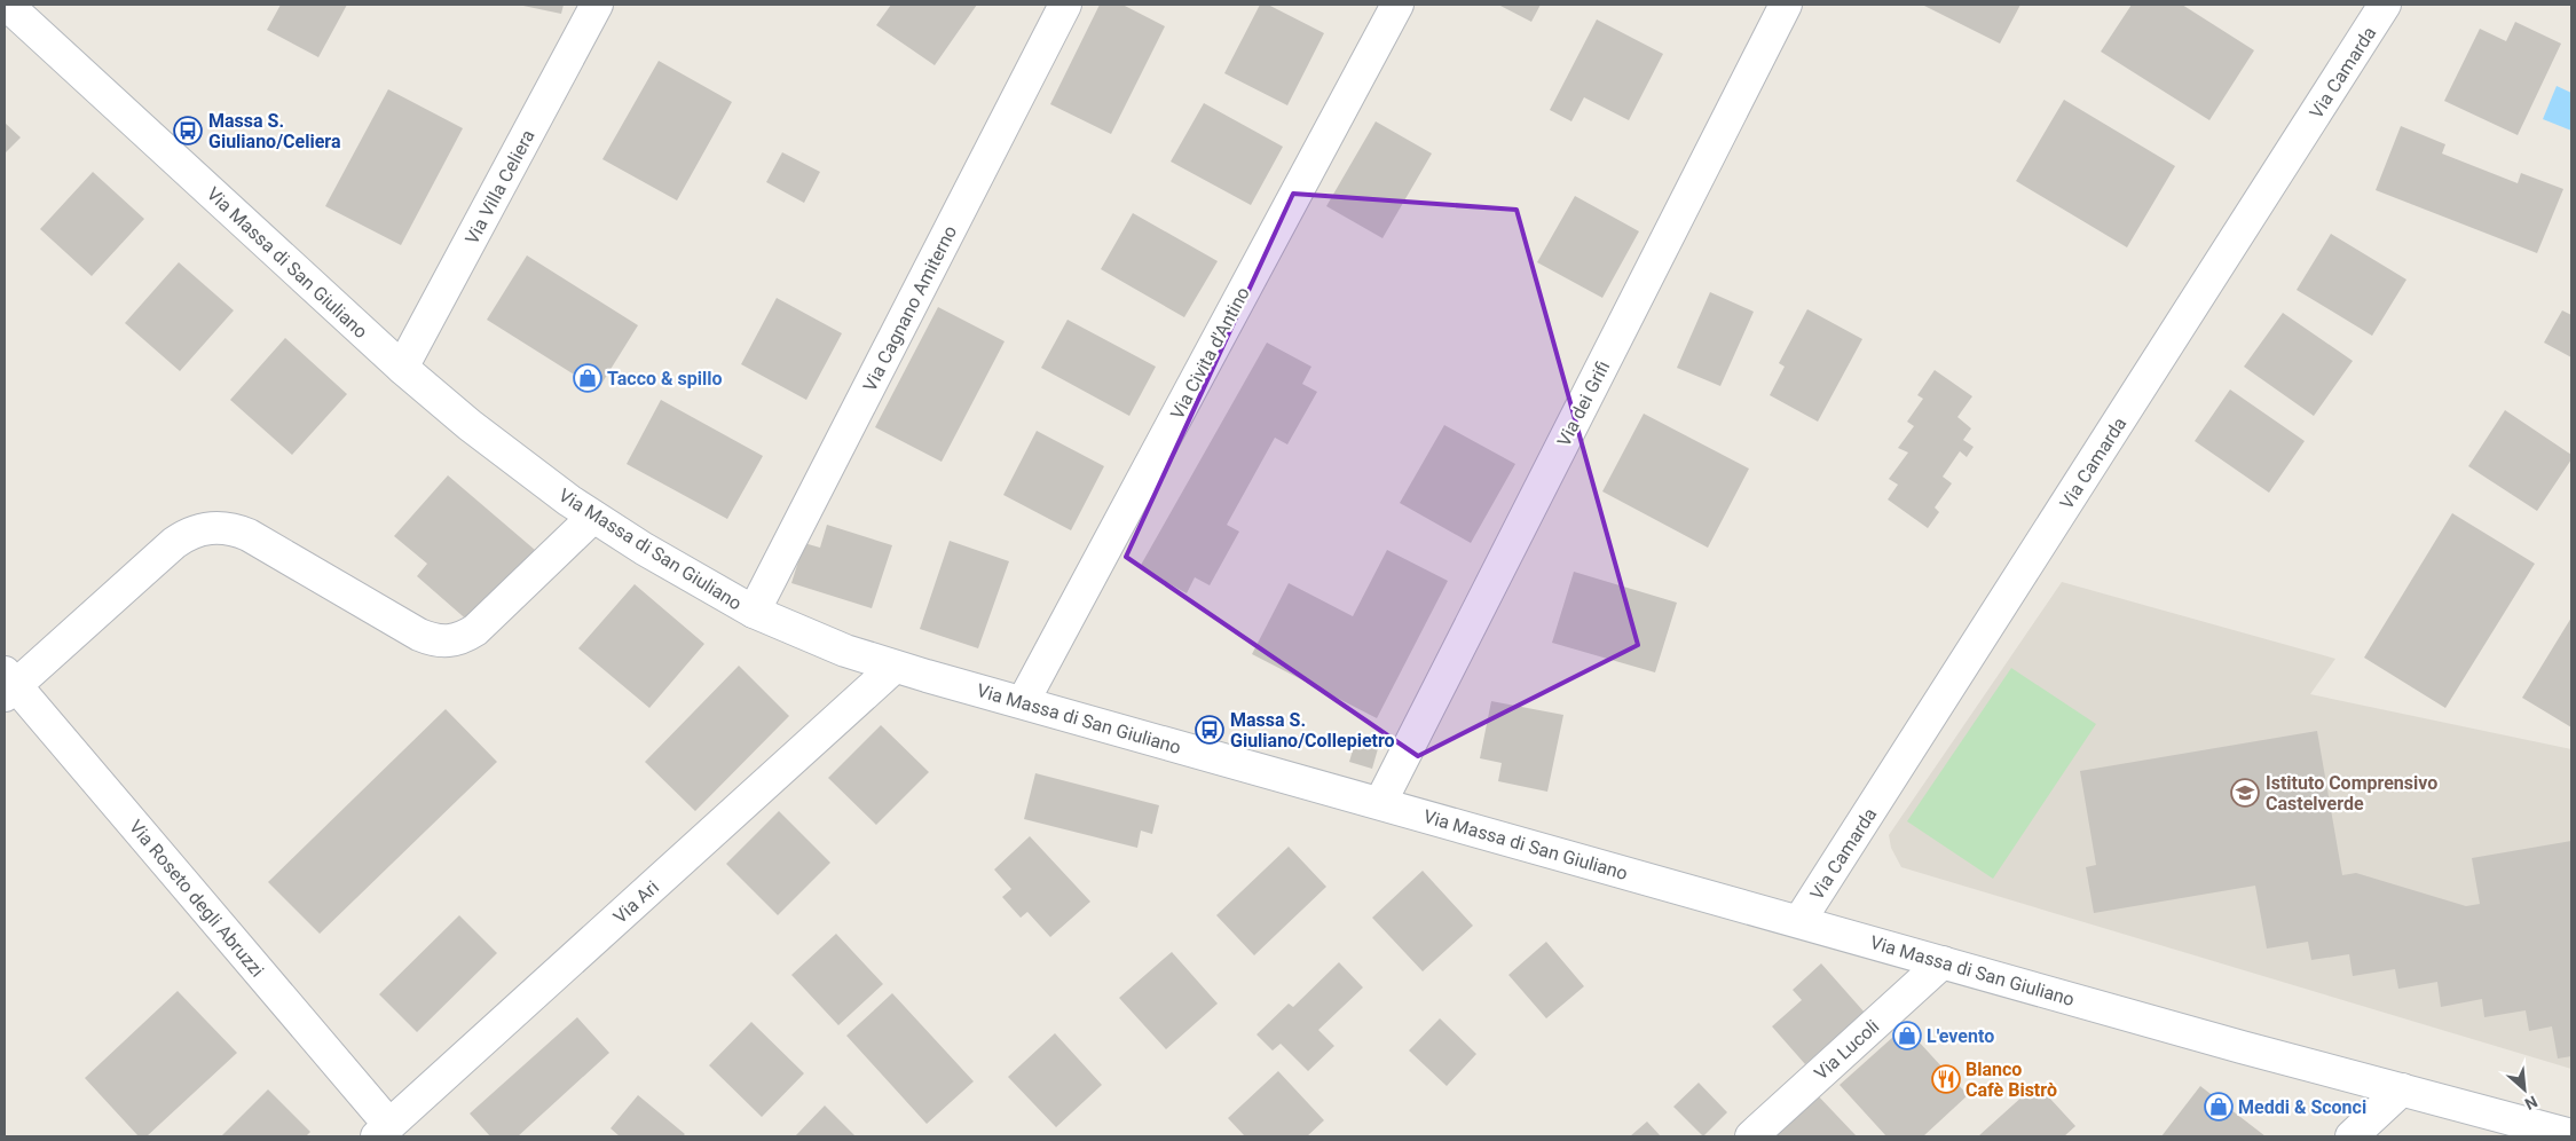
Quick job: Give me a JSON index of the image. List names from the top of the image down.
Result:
{
  "streets": {
    "street": [
      "Via Camarda",
      "Via Villa Celiera",
      "Via Massa di San Giuliano",
      "Via Cagnano Amiterno",
      "Via Civita d'Antino",
      "Via dei Grifi",
      "Via Roseto degli Abruzzi",
      "Via Ari",
      "Via Lucoli"
    ]
  },
  "crossings": [
    ["Via Camarda", "Via Massa di San Giuliano"],
    ["Via Villa Celiera", "Via Massa di San Giuliano"],
    ["Via Massa di San Giuliano", "Via Cagnano Amiterno"],
    ["Via Massa di San Giuliano", "Via Civita d'Antino"],
    ["Via Massa di San Giuliano", "Via dei Grifi"],
    ["Via Massa di San Giuliano", "Via Ari"],
    ["Via Massa di San Giuliano", "Via Lucoli"],
    ["Via Roseto degli Abruzzi", "Via Ari"]
  ],
  "places": {
    "bus stop": ["Massa S. Giuliano/Celiera", "Massa S. Giuliano/Collepietro"],
    "shop": ["Tacco & spillo", "L'evento", "Meddi & Sconci"],
    "school or university": ["Istituto Comprensivo Castelverde"],
    "restaurant": ["Blanco Cafè Bistrò"]
  },
  "north": "bottom right"
}
